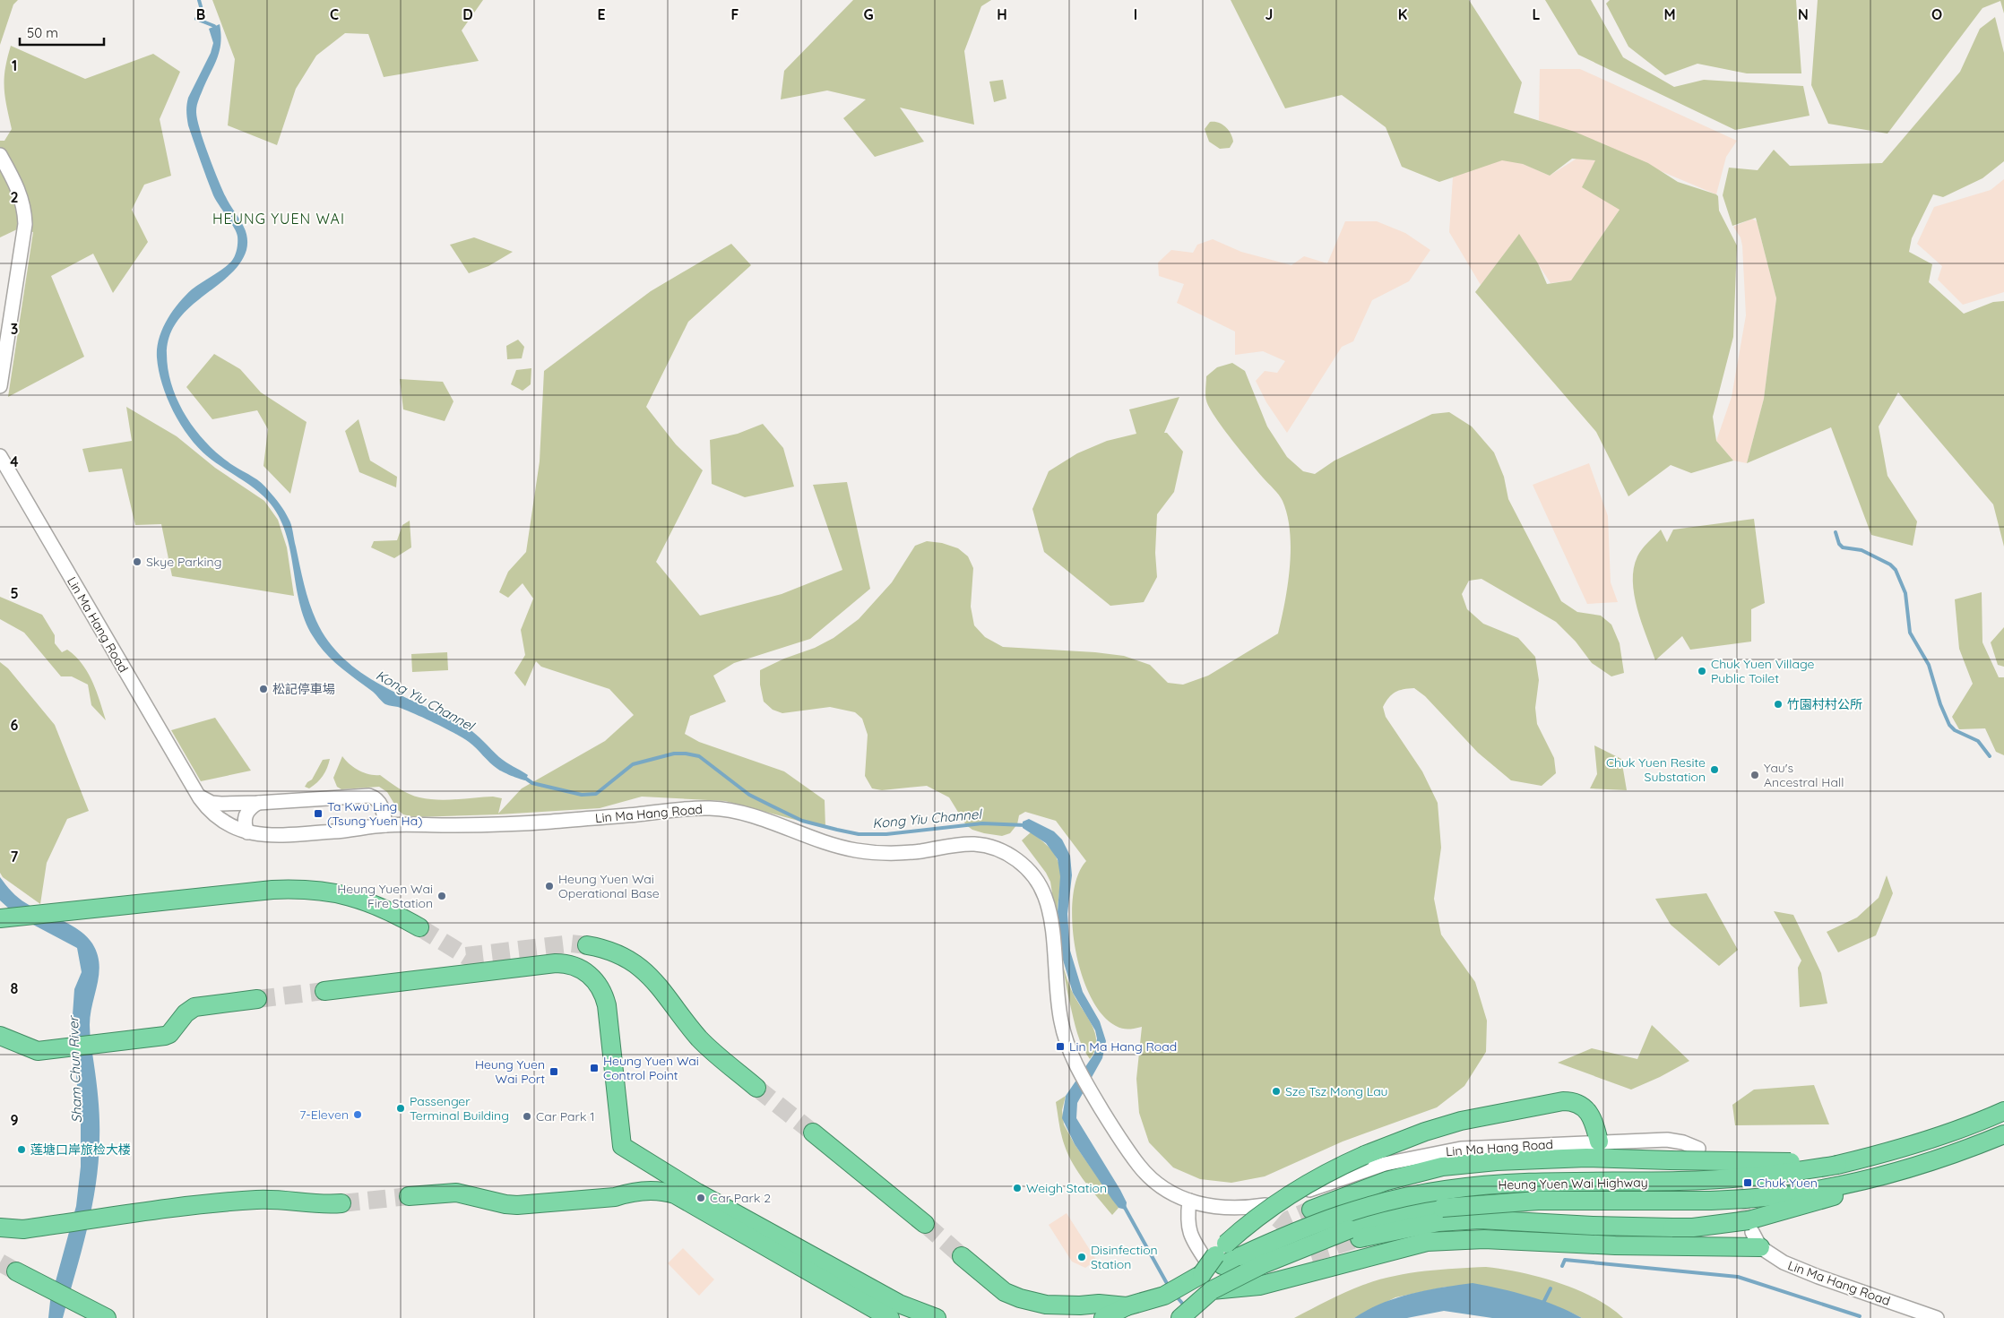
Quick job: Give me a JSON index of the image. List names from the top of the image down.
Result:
{
  "streets": {
    "highway": ["Heung Yuen Wai Highway"],
    "street": ["Lin Ma Hang Road"]
  },
  "districts": ["HEUNG YUEN WAI"],
  "water": ["Kong Yiu Channel", "Sham Chun River"],
  "places": {
    "other": [
      "Skye Parking",
      "Chuk Yuen Village Public Toilet",
      "松記停車場",
      "竹園村村公所",
      "Chuk Yuen Resite Substation",
      "Yau's Ancestral Hall",
      "Heung Yuen Wai Operational Base",
      "Heung Yuen Wai Fire Station",
      "Sze Tsz Mong Lau",
      "Passenger Terminal Building",
      "7-Eleven",
      "Car Park 1",
      "莲塘口岸旅检大楼",
      "Weigh Station",
      "Car Park 2",
      "Disinfection Station"
    ],
    "transit": [
      "Ta Kwu Ling (Tsung Yuen Ha)",
      "Lin Ma Hang Road",
      "Heung Yuen Wai Control Point",
      "Heung Yuen Wai Port",
      "Chuk Yuen"
    ]
  },
  "scale_bar": "50 m",
  "grid": {
    "columns": [
      "B",
      "C",
      "D",
      "E",
      "F",
      "G",
      "H",
      "I",
      "J",
      "K",
      "L",
      "M",
      "N",
      "O"
    ],
    "rows": [
      "1",
      "2",
      "3",
      "4",
      "5",
      "6",
      "7",
      "8",
      "9"
    ]
  }
}
